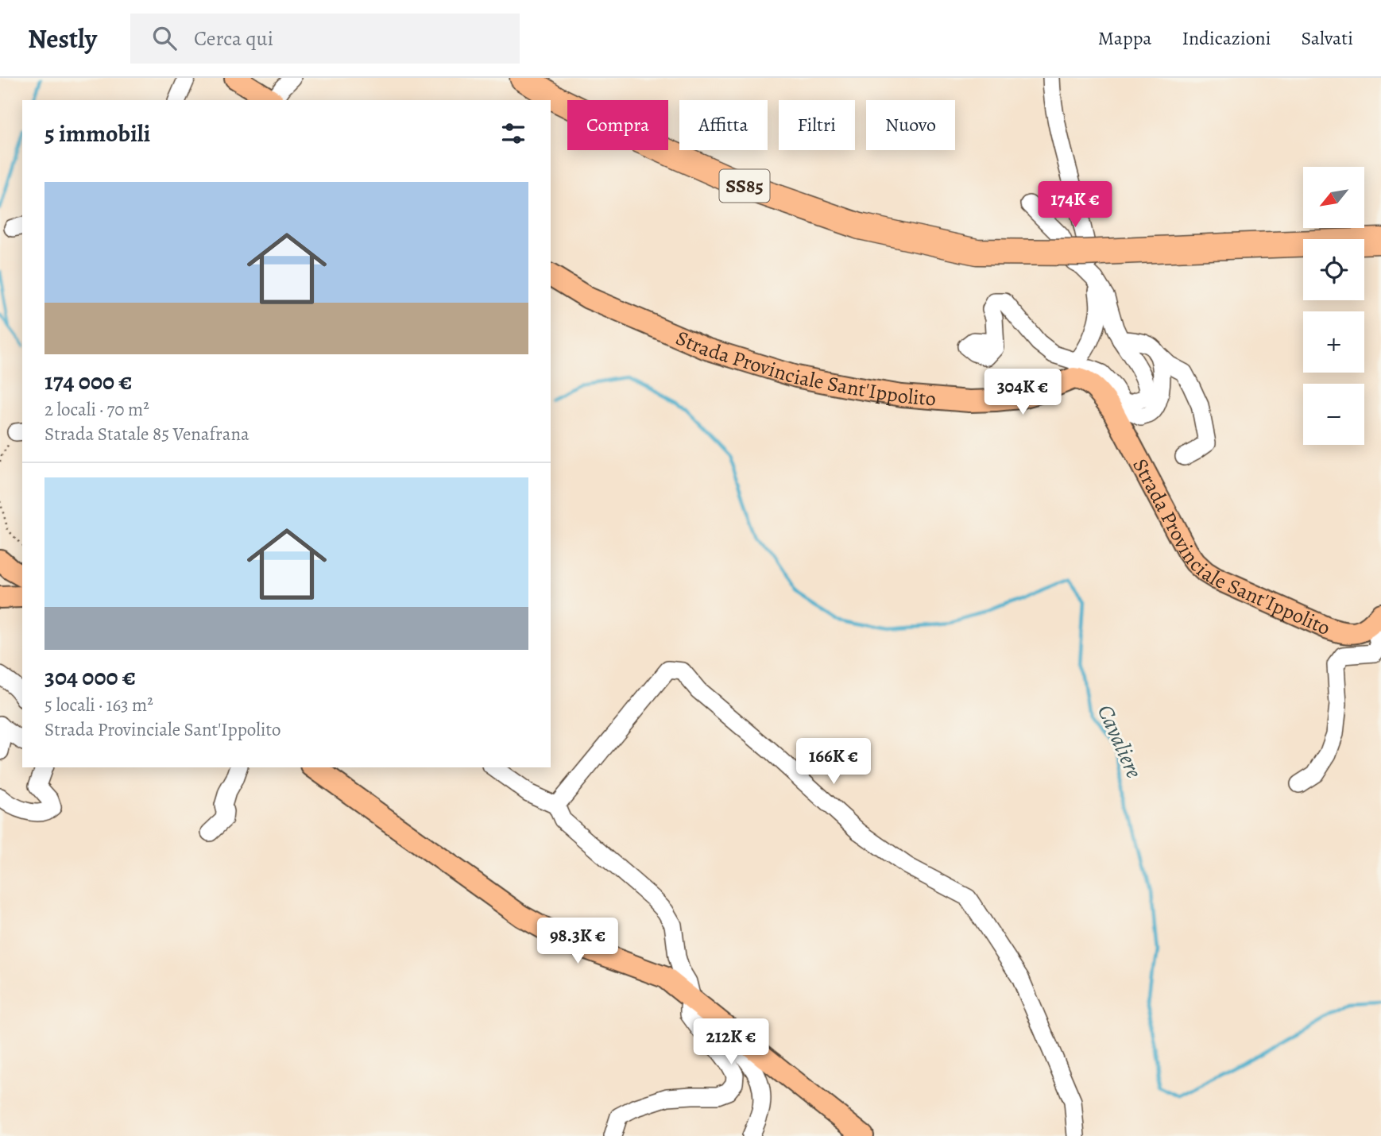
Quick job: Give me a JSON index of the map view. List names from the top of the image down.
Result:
{
  "streets": {
    "highway": ["SS85"],
    "main road": ["Strada Provinciale Sant'Ippolito"]
  },
  "water": ["Cavaliere"],
  "north": "bottom left",
  "page": {
    "header": "Nestly",
    "search": "Cerca qui",
    "nav": ["Mappa", "Indicazioni", "Salvati"],
    "chip": [
      "Compra",
      "Affitta",
      "Filtri",
      "Nuovo"
    ],
    "heading": "5 immobili",
    "map_buttons": ["+", "−"],
    "list": [
      {
        "name": "174 000 €",
        "note": "2 locali · 70 m² · Strada Statale 85 Venafrana"
      },
      {
        "name": "304 000 €",
        "note": "5 locali · 163 m² · Strada Provinciale Sant'Ippolito"
      }
    ],
    "price": [
      "174K €",
      "304K €",
      "166K €",
      "98.3K €",
      "212K €"
    ]
  }
}
